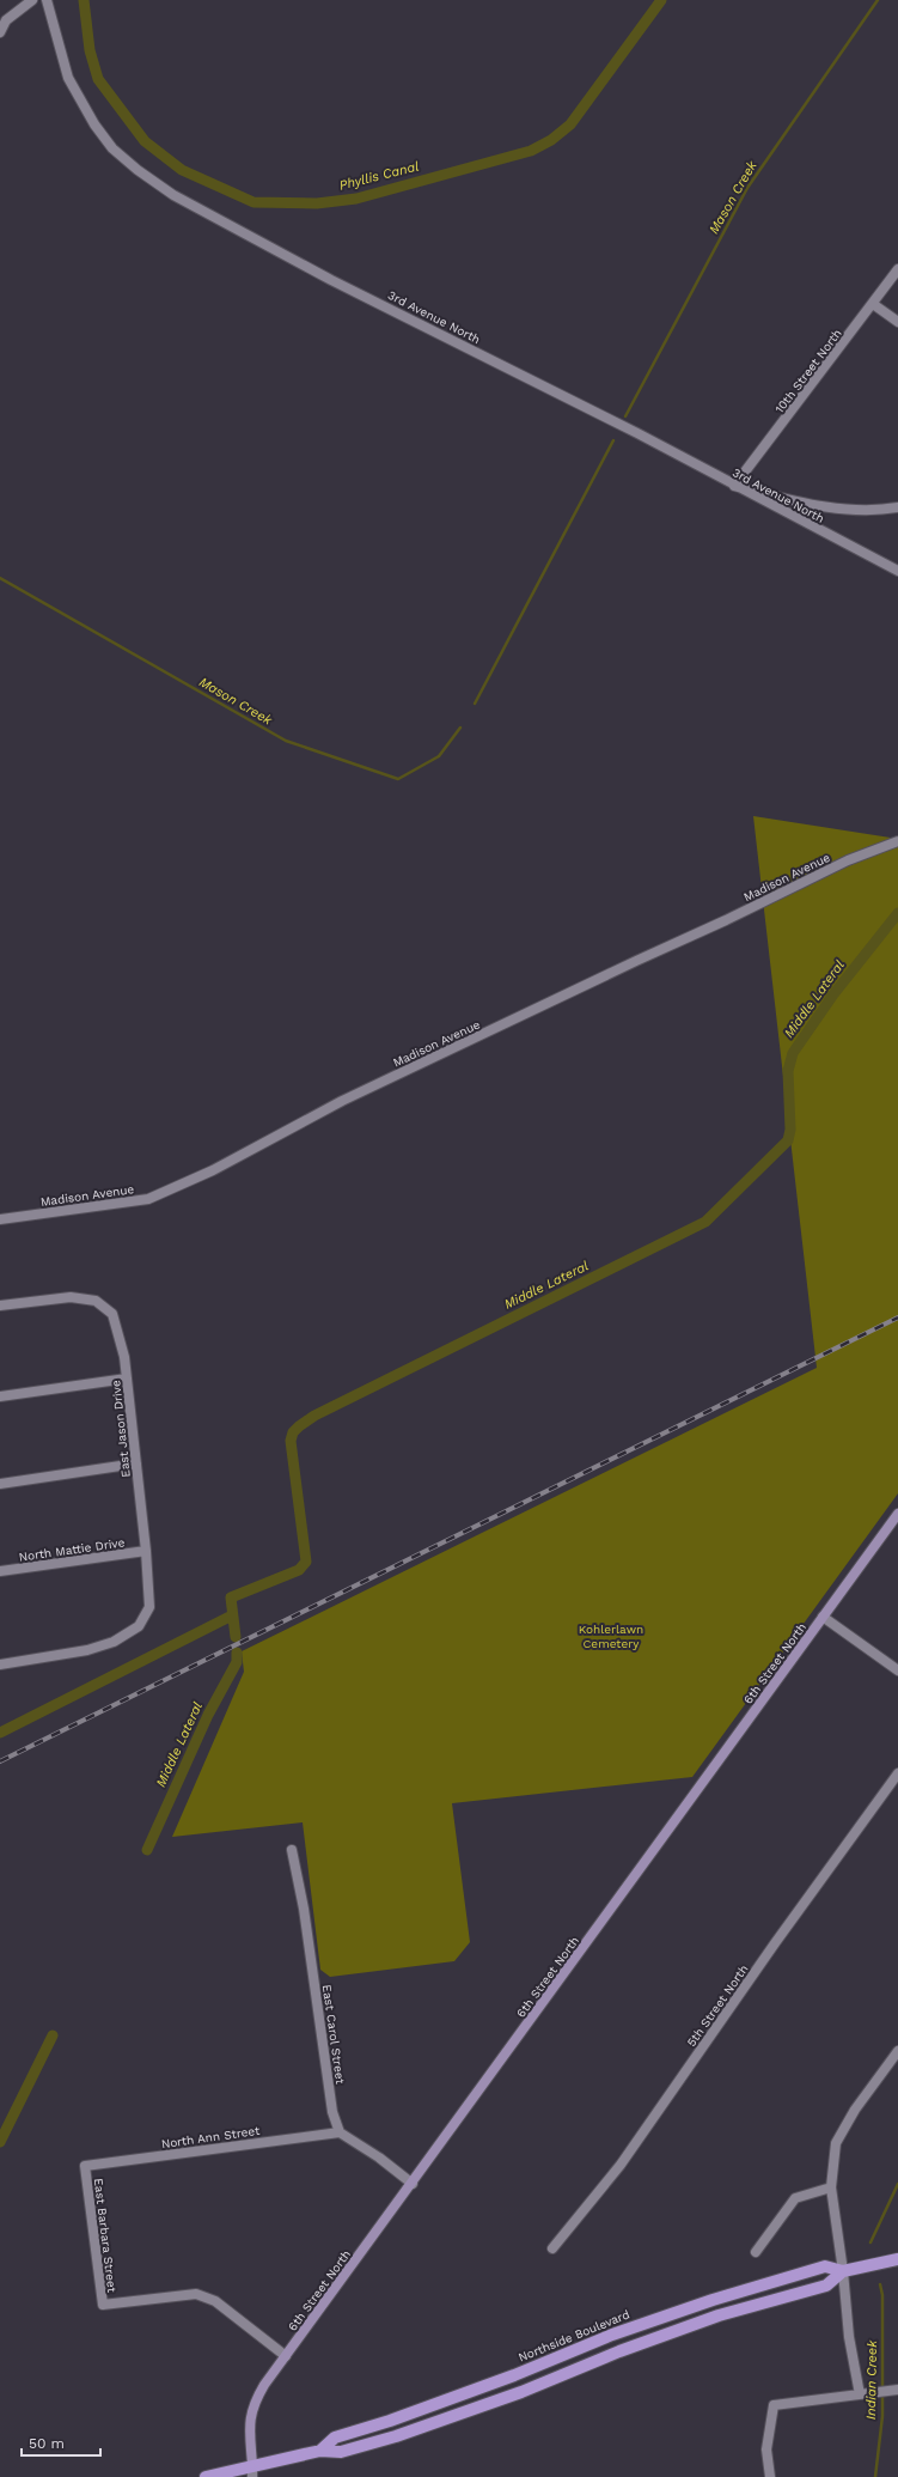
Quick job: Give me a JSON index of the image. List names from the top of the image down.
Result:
{
  "streets": {
    "main road": ["Northside Boulevard"],
    "street": [
      "3rd Avenue North",
      "10th Street North",
      "Madison Avenue",
      "East Jason Drive",
      "North Mattie Drive",
      "6th Street North",
      "5th Street North",
      "East Carol Street",
      "North Ann Street",
      "East Barbara Street"
    ]
  },
  "crossings": [
    ["3rd Avenue North", "10th Street North"],
    ["East Jason Drive", "North Mattie Drive"],
    ["6th Street North", "East Barbara Street"],
    ["6th Street North", "Northside Boulevard"],
    ["East Carol Street", "North Ann Street"],
    ["North Ann Street", "East Barbara Street"]
  ],
  "water": [
    "Phyllis Canal",
    "Mason Creek",
    "Middle Lateral",
    "Indian Creek"
  ],
  "parks": ["Kohlerlawn Cemetery"],
  "scale_bar": "50 m"
}
